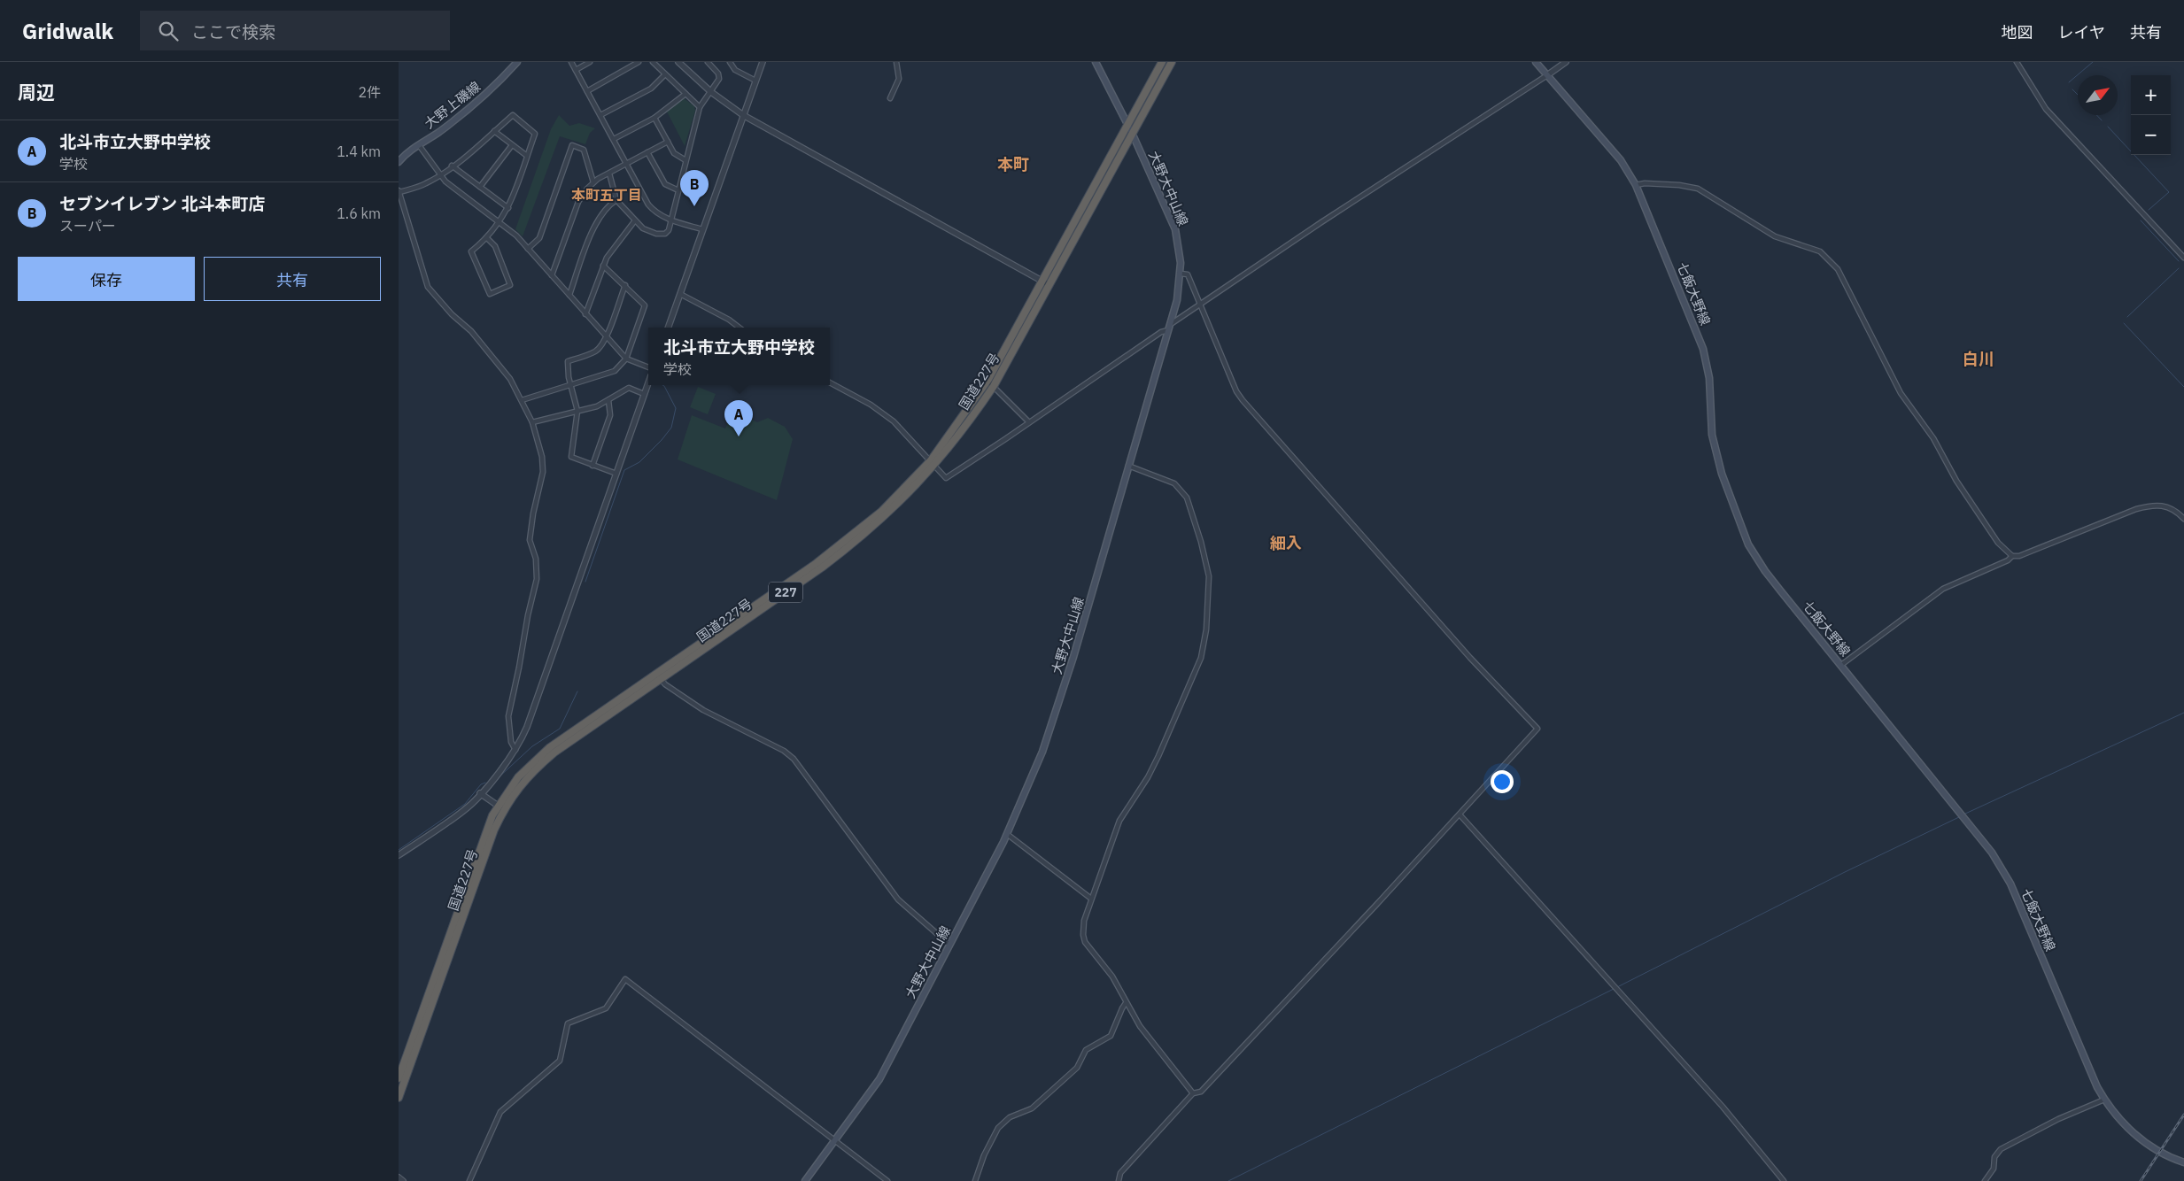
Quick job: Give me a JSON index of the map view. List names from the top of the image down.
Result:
{
  "streets": {
    "highway": ["国道227号", "227"],
    "main road": ["大野上磯線", "大野大中山線", "七飯大野線"]
  },
  "crossings": [
    ["大野大中山線", "国道227号"]
  ],
  "districts": [
    "本町",
    "本町五丁目",
    "白川",
    "細入"
  ],
  "north": "top right",
  "page": {
    "header": "Gridwalk",
    "search": "ここで検索",
    "nav": ["地図", "レイヤ", "共有"],
    "heading": ["周辺", "2件"],
    "map_buttons": ["+", "−"],
    "list": [
      {
        "mark": "A",
        "name": "北斗市立大野中学校",
        "note": "学校",
        "value": "1.4 km"
      },
      {
        "mark": "B",
        "name": "セブンイレブン 北斗本町店",
        "note": "スーパー",
        "value": "1.6 km"
      }
    ],
    "pins": ["B", "A"],
    "buttons": ["保存", "共有"],
    "popup": ["北斗市立大野中学校", "学校"]
  }
}
